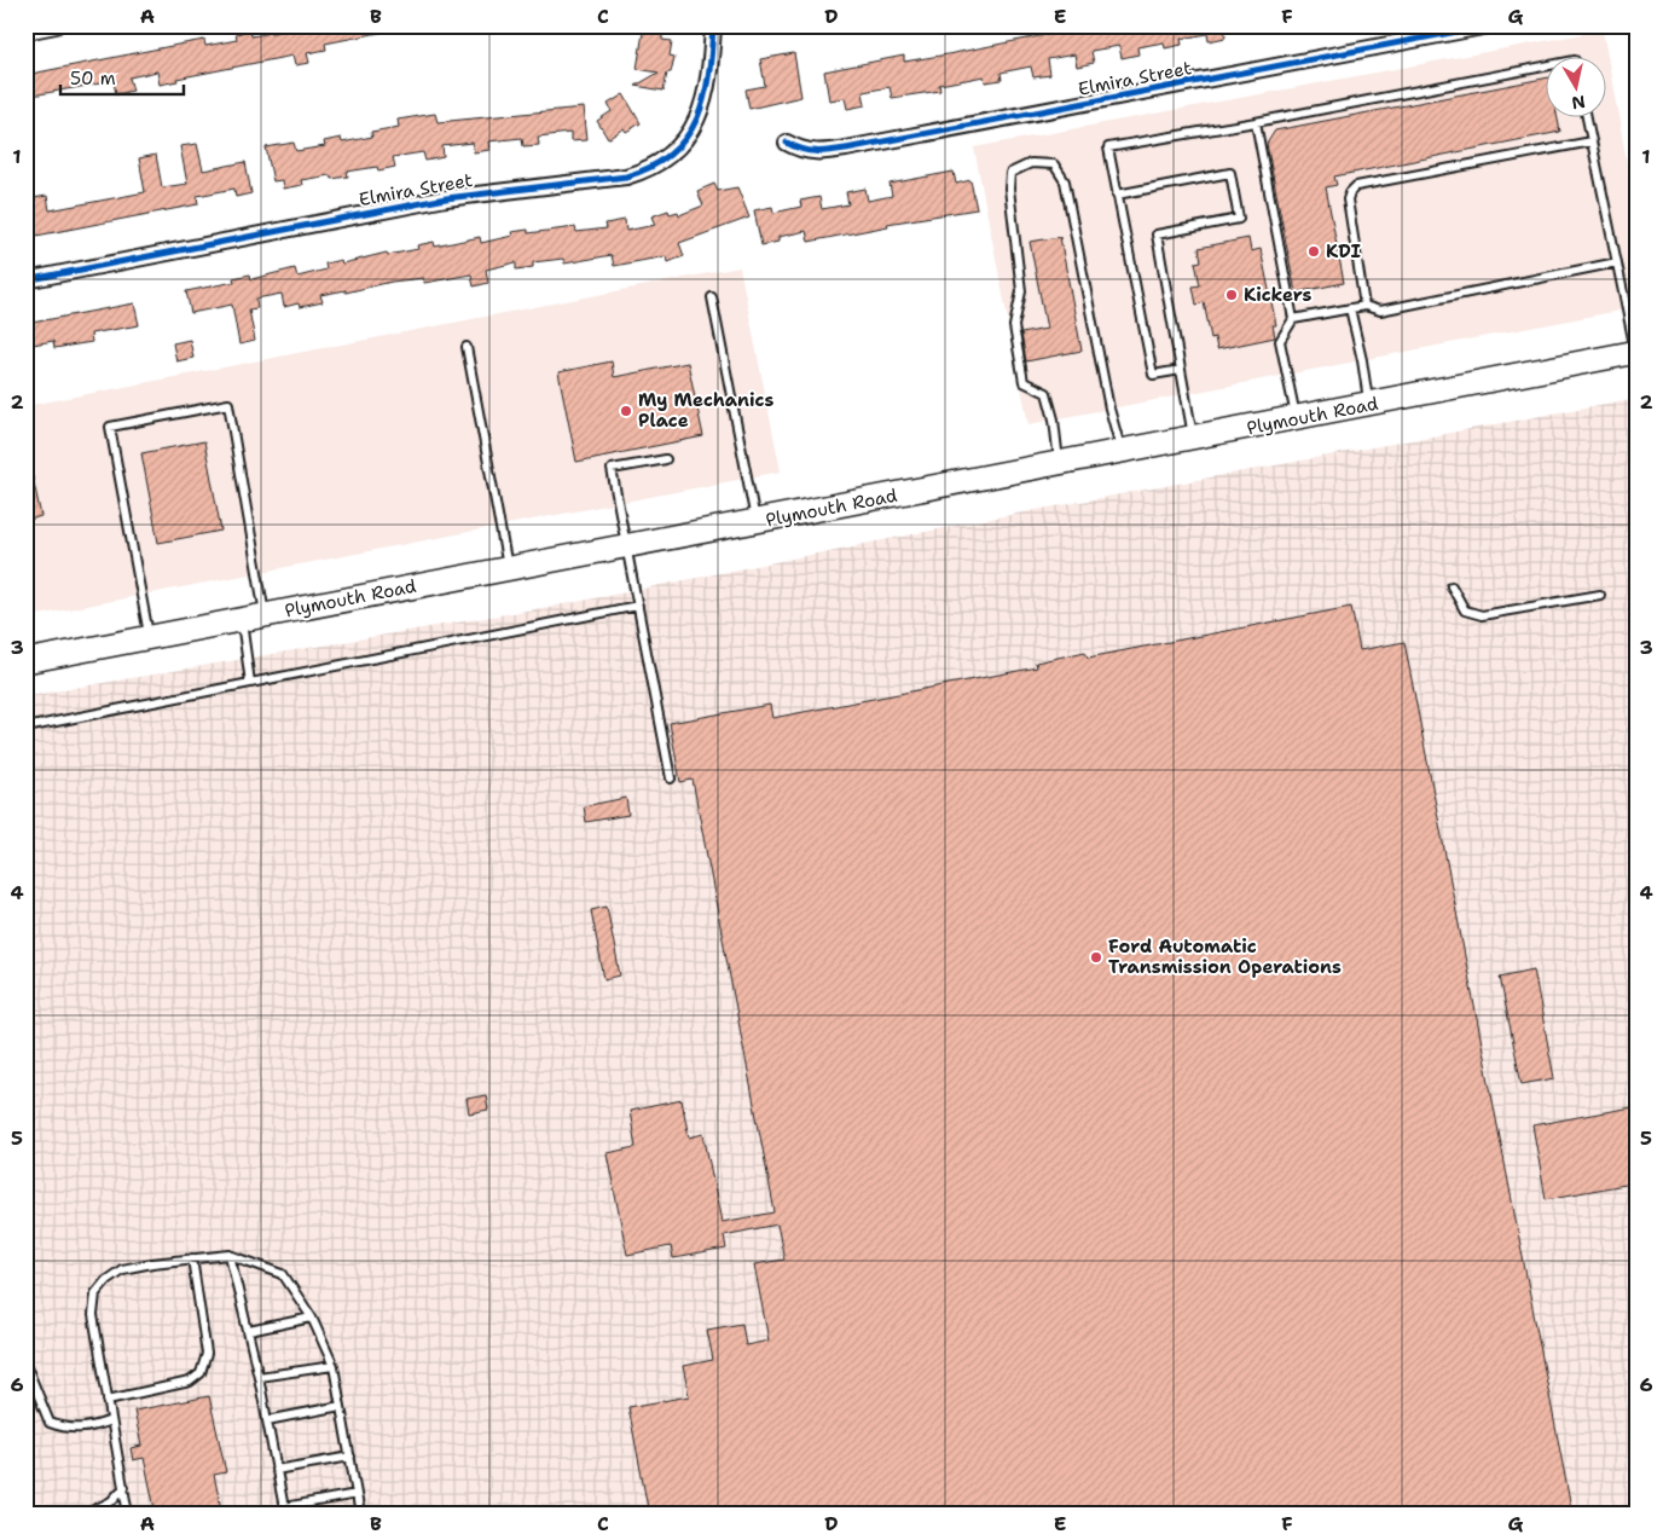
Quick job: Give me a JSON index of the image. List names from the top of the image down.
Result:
{
  "streets": {
    "main road": ["Plymouth Road"],
    "street": ["Elmira Street"]
  },
  "places": [
    "KDI",
    "Kickers",
    "My Mechanics Place",
    "Ford Automatic Transmission Operations"
  ],
  "scale_bar": "50 m",
  "north": "bottom",
  "grid": {
    "columns": [
      "A",
      "B",
      "C",
      "D",
      "E",
      "F",
      "G"
    ],
    "rows": [
      "1",
      "2",
      "3",
      "4",
      "5",
      "6"
    ]
  }
}
